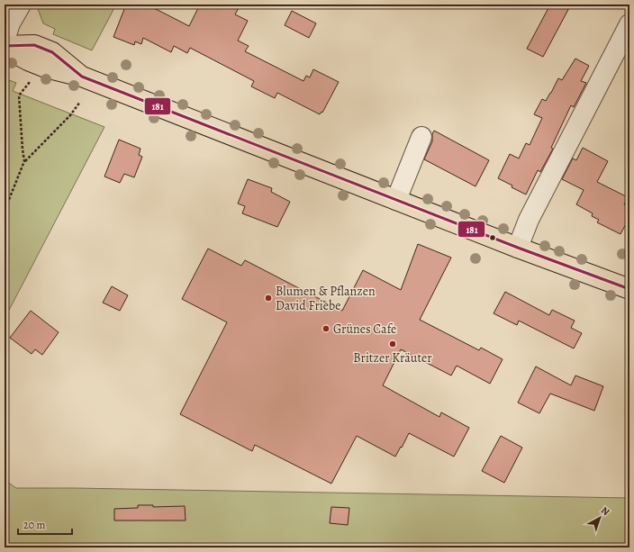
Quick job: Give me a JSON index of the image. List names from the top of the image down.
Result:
{
  "places": ["Blumen & Pflanzen David Friebe", "Grünes Cafe", "Britzer Kräuter"],
  "lines": ["transit line 181"],
  "scale_bar": "20 m",
  "north": "top right"
}
